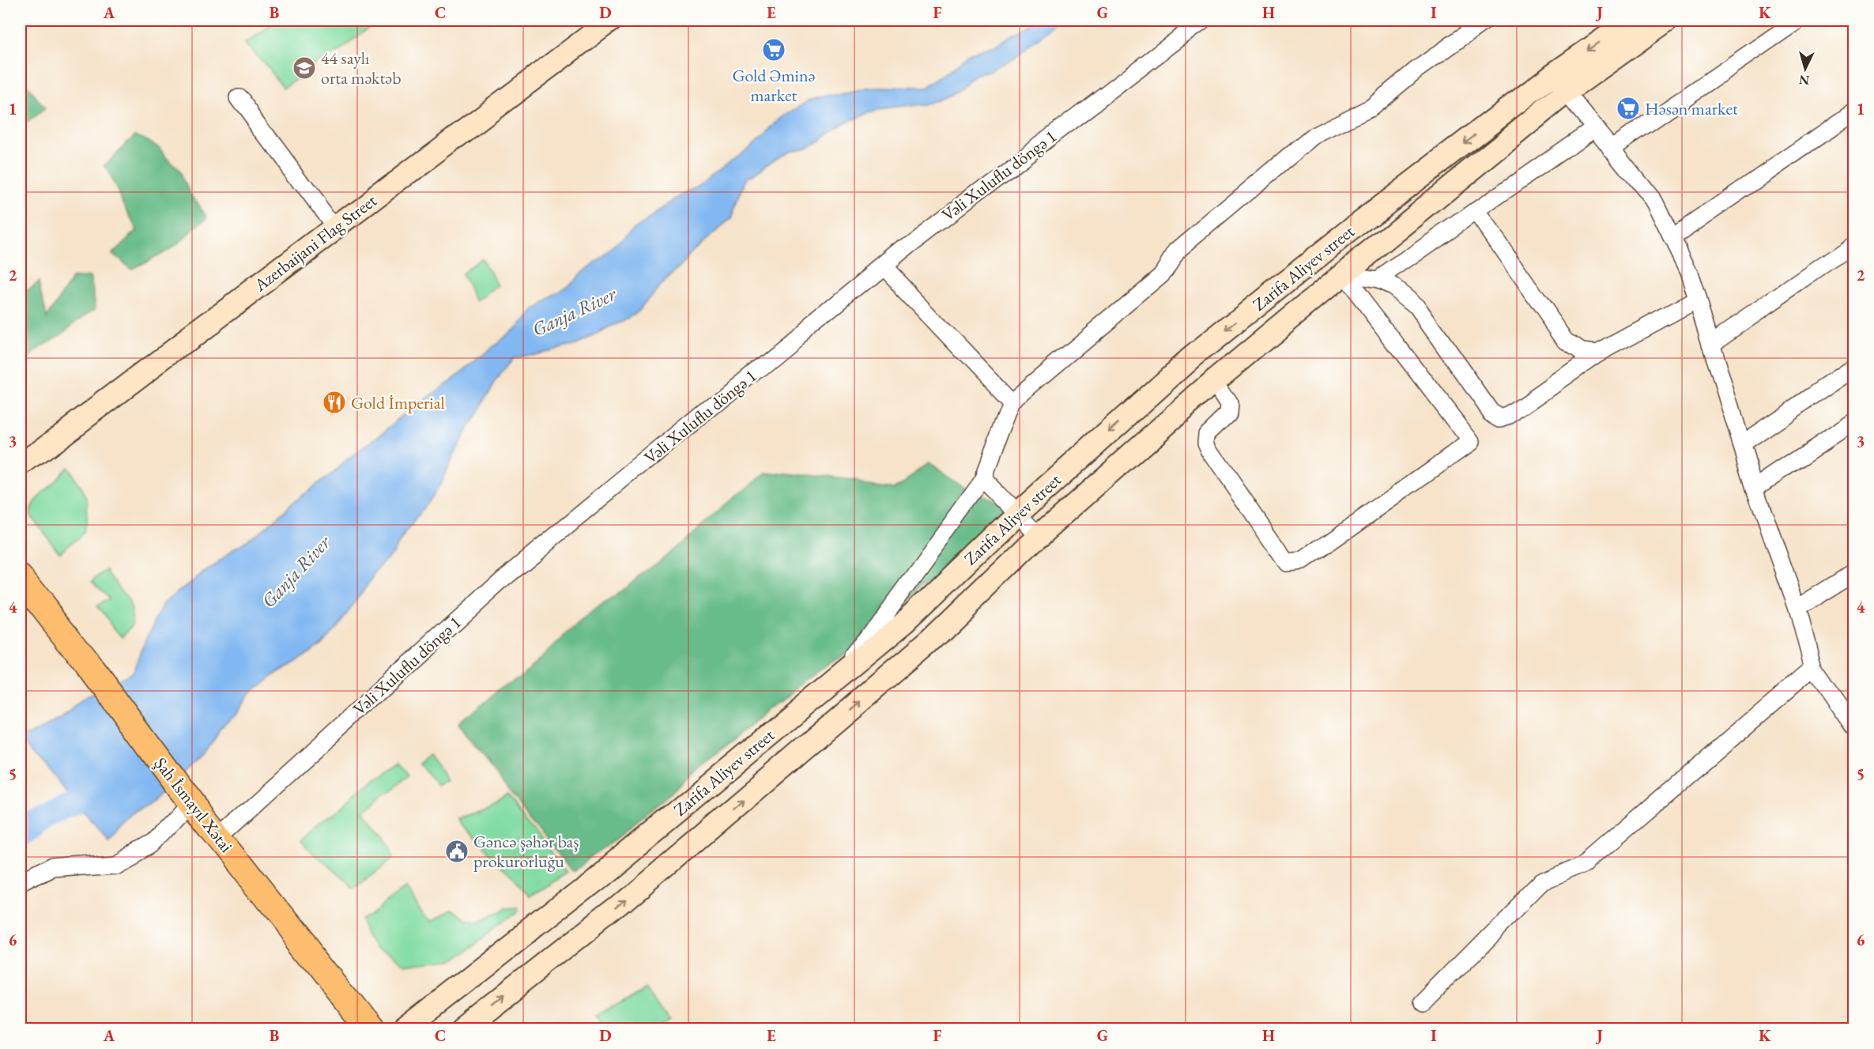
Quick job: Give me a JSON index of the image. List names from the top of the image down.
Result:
{
  "streets": {
    "main road": ["Şah İsmayıl Xətai"],
    "street": ["Vəli Xuluflu döngə 1", "Azerbaijani Flag Street", "Zarifa Aliyev street"]
  },
  "crossings": [
    ["Vəli Xuluflu döngə 1", "Şah İsmayıl Xətai"]
  ],
  "water": ["Ganja River"],
  "places": {
    "supermarket": ["Gold Əminə market", "Həsən market"],
    "school or university": ["44 saylı orta məktəb"],
    "restaurant": ["Gold İmperial"],
    "public building": ["Gəncə şəhər baş prokurorluğu"]
  },
  "north": "bottom",
  "grid": {
    "columns": [
      "A",
      "B",
      "C",
      "D",
      "E",
      "F",
      "G",
      "H",
      "I",
      "J",
      "K"
    ],
    "rows": [
      "1",
      "2",
      "3",
      "4",
      "5",
      "6"
    ]
  }
}
